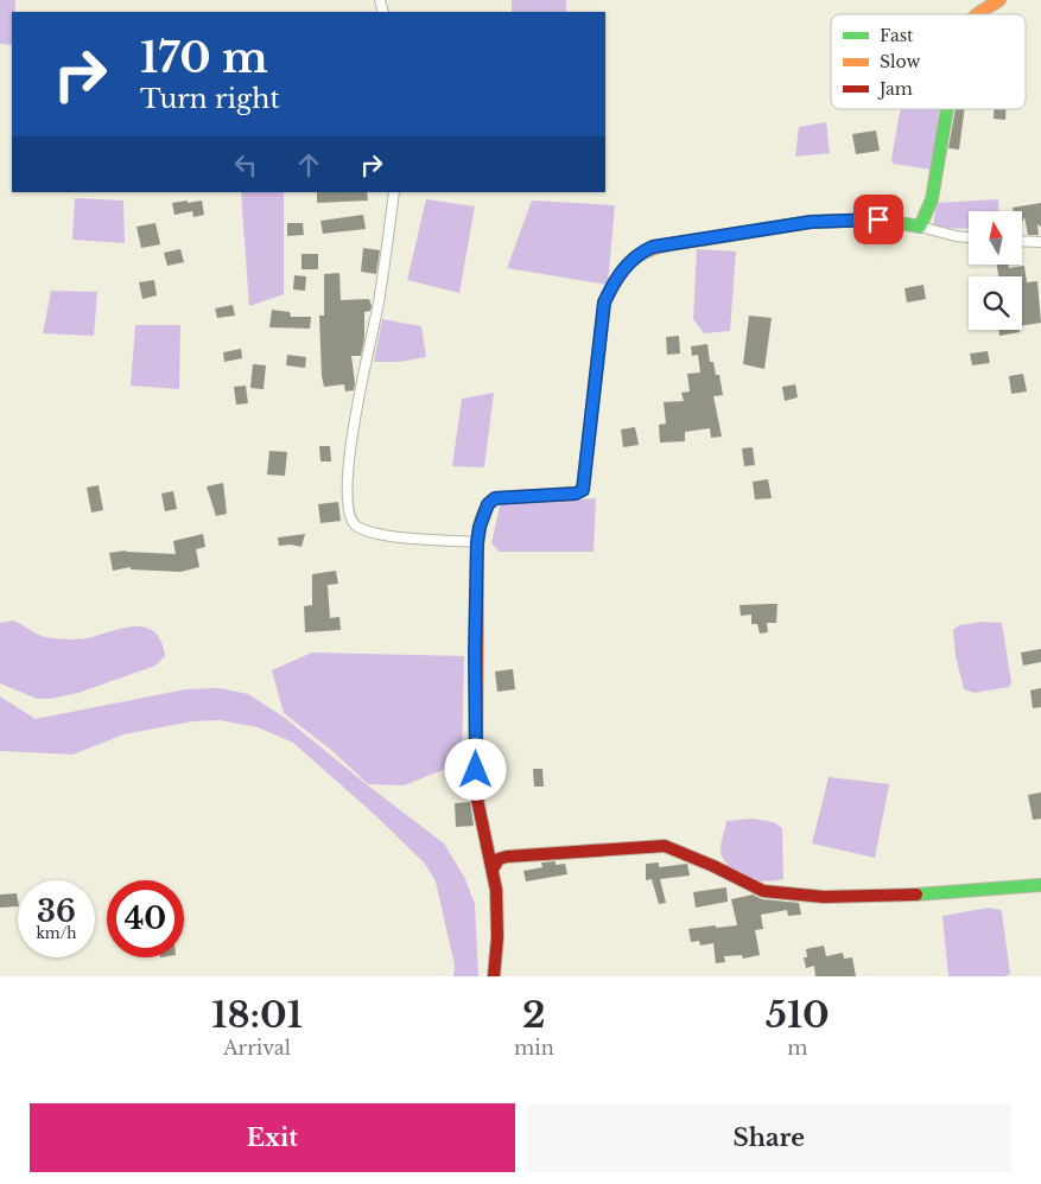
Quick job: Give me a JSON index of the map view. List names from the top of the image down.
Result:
{
  "legend": ["Fast", "Slow", "Jam"],
  "north": "top",
  "page": {
    "turn": ["170 m", "Turn right"],
    "speed": "36 km/h",
    "limit": "40",
    "eta": [
      "18:01",
      "Arrival",
      "2",
      "min",
      "510",
      "m"
    ],
    "buttons": ["Exit", "Share"]
  }
}
